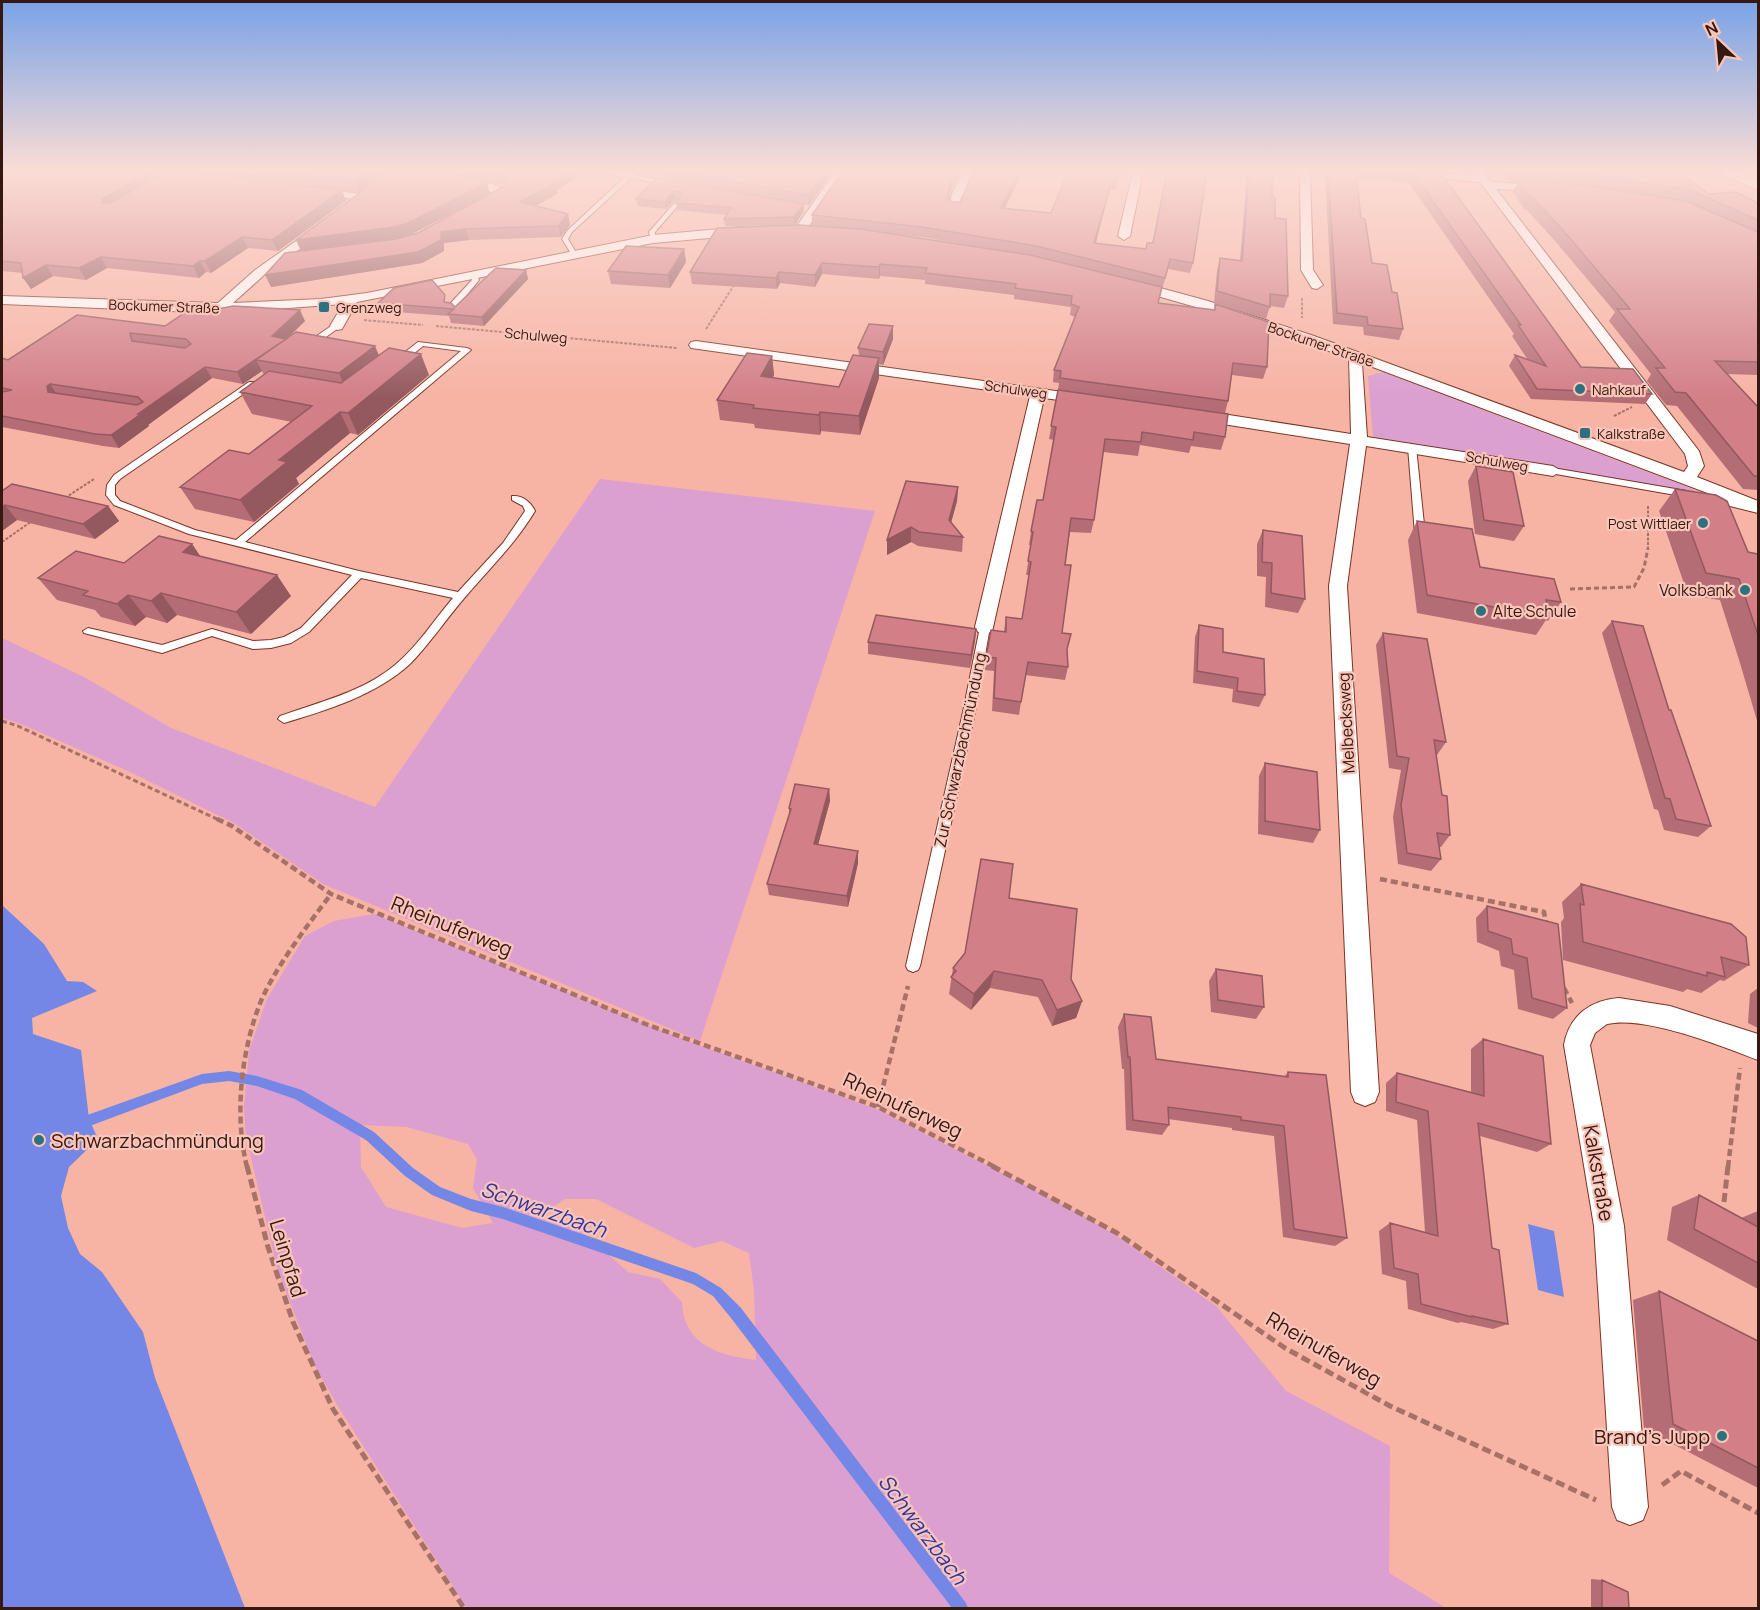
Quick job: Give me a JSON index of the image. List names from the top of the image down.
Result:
{
  "streets": {
    "street": [
      "Bockumer Straße",
      "Schulweg",
      "Melbecksweg",
      "Zur Schwarzbachmündung",
      "Kalkstraße"
    ],
    "path": ["Rheinuferweg", "Leinpfad"]
  },
  "crossings": [
    ["Bockumer Straße", "Melbecksweg"],
    ["Schulweg", "Melbecksweg"],
    ["Schulweg", "Zur Schwarzbachmündung"],
    ["Rheinuferweg", "Kalkstraße"],
    ["Rheinuferweg", "Leinpfad"]
  ],
  "water": ["Schwarzbach"],
  "places": {
    "transit": ["Grenzweg", "Kalkstraße"],
    "other": [
      "Nahkauf",
      "Post Wittlaer",
      "Volksbank",
      "Alte Schule",
      "Schwarzbachmündung",
      "Brand's Jupp"
    ]
  },
  "north": "top left"
}
